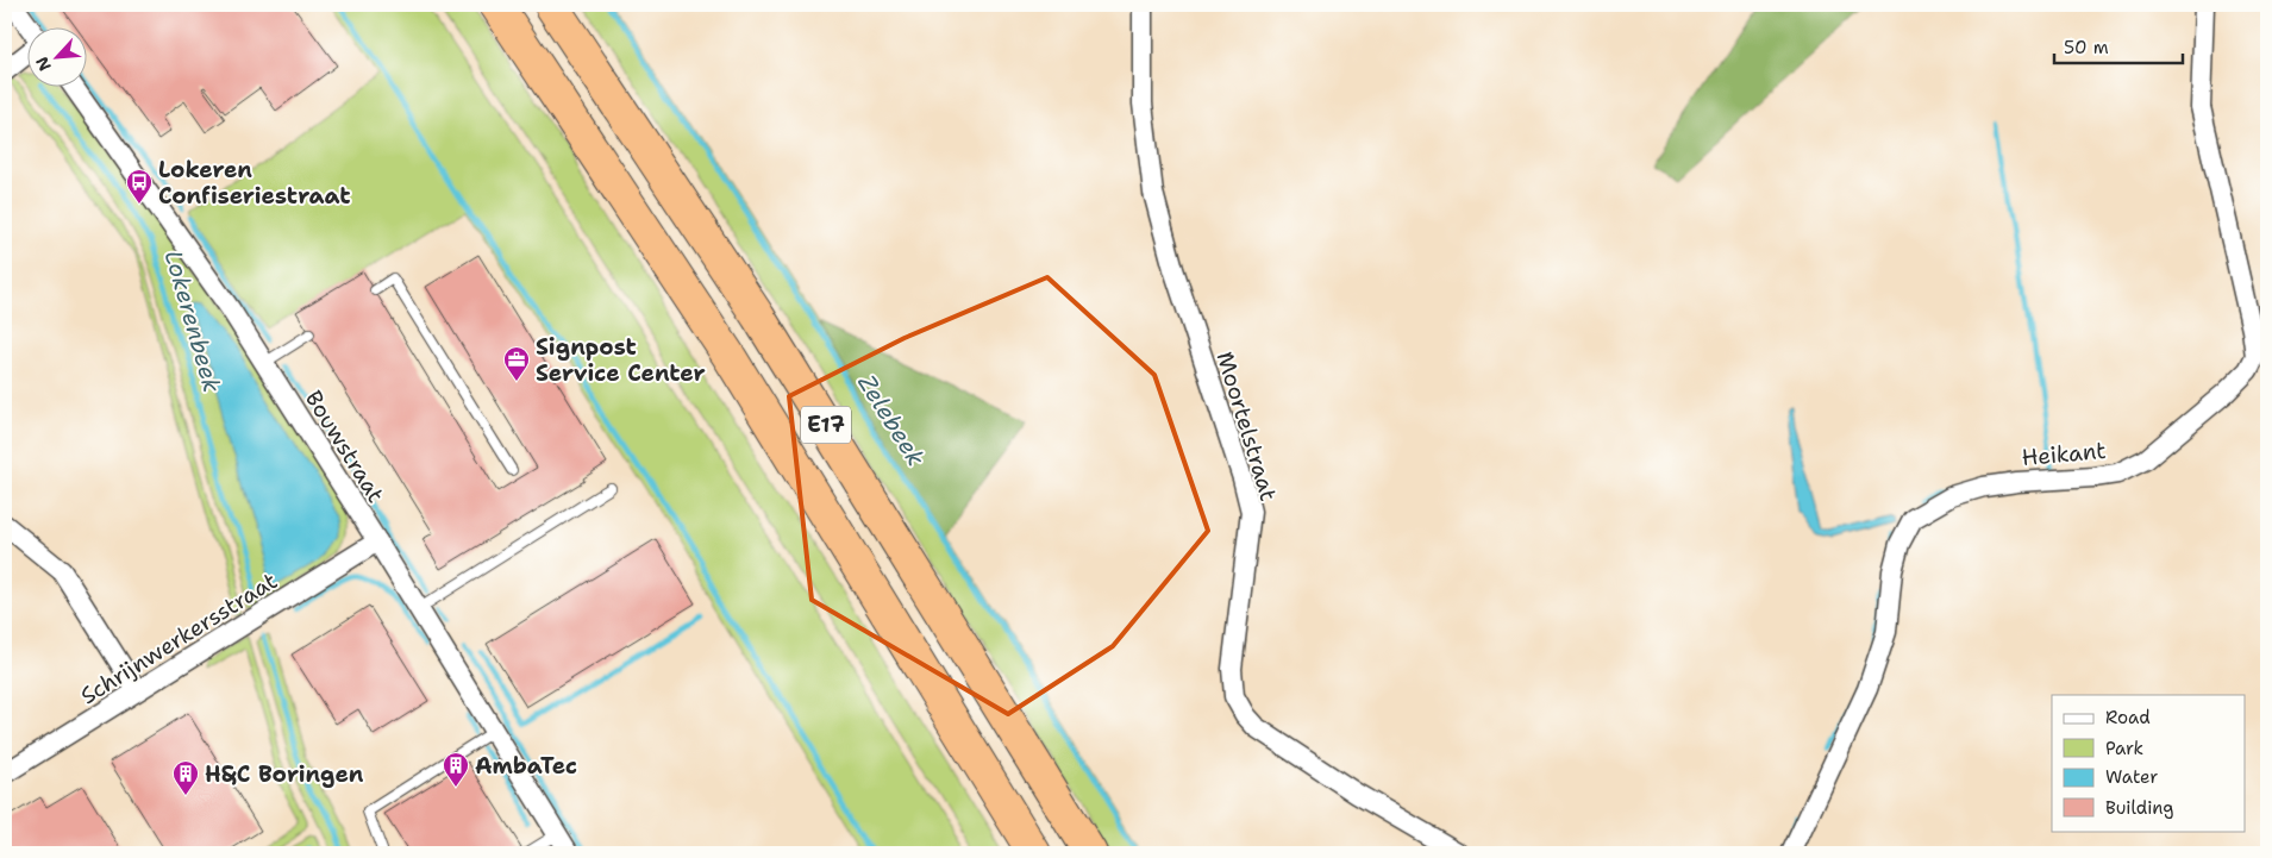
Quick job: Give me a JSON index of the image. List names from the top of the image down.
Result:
{
  "streets": {
    "highway": ["E17"],
    "street": [
      "Moortelstraat",
      "Bouwstraat",
      "Heikant",
      "Schrijnwerkersstraat"
    ]
  },
  "crossings": [
    ["Bouwstraat", "Schrijnwerkersstraat"]
  ],
  "water": ["Lokerenbeek", "Zelebeek"],
  "places": {
    "bus stop": ["Lokeren Confiseriestraat"],
    "office": ["Signpost Service Center"],
    "building": ["AmbaTec", "H&C Boringen"]
  },
  "legend": [
    "Road",
    "Park",
    "Water",
    "Building"
  ],
  "scale_bar": "50 m",
  "north": "bottom left"
}
